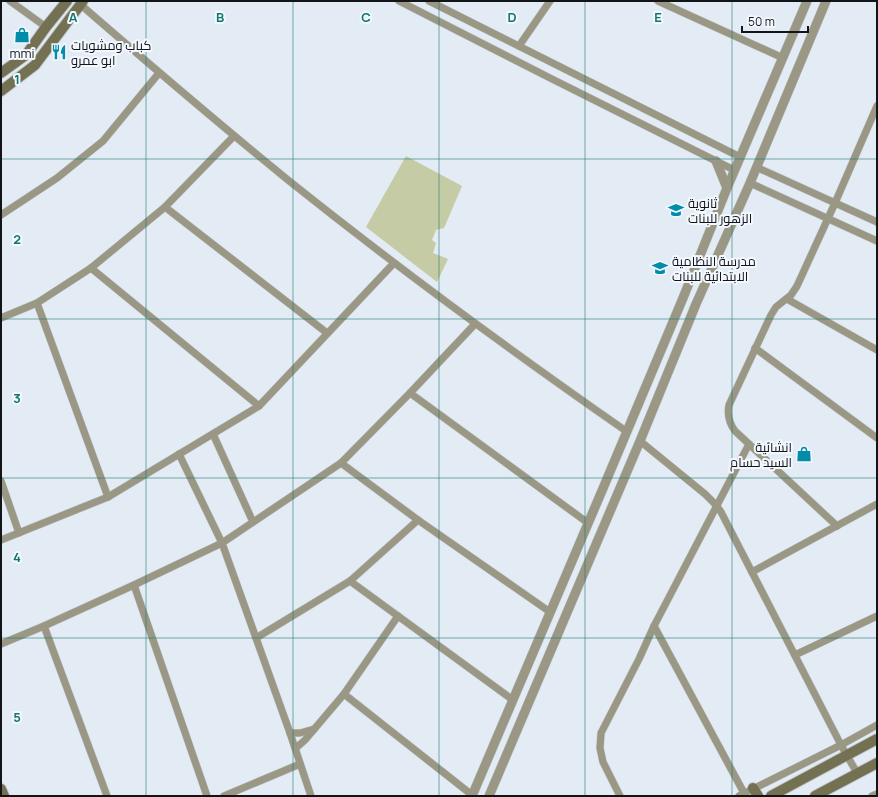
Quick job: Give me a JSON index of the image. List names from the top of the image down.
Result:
{
  "places": {
    "shop": ["mmi", "انشائية السيد حسام"],
    "restaurant": ["كباب ومشويات ابو عمرو"],
    "school or university": ["ثانوية الزهور للبنات", "مدرسة النظامية الابتدائية للبنات"]
  },
  "scale_bar": "50 m",
  "grid": {
    "columns": [
      "A",
      "B",
      "C",
      "D",
      "E"
    ],
    "rows": [
      "1",
      "2",
      "3",
      "4",
      "5"
    ]
  }
}
